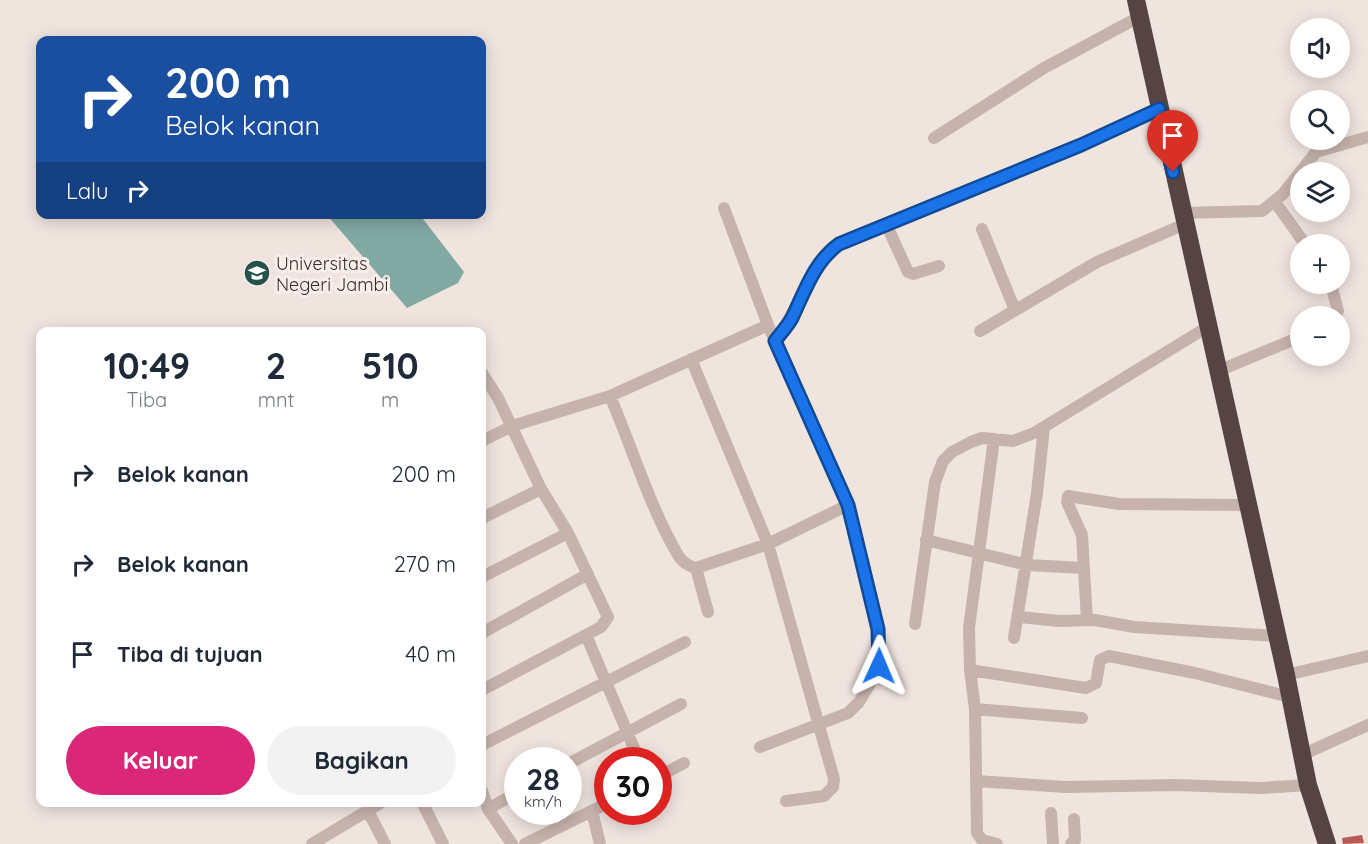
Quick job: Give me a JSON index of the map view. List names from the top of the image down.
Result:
{
  "places": {
    "school or university": ["Universitas Negeri Jambi"]
  },
  "page": {
    "map_buttons": ["+", "−"],
    "turn": ["200 m", "Belok kanan"],
    "then": "Lalu",
    "eta": [
      "10:49",
      "Tiba",
      "2",
      "mnt",
      "510",
      "m"
    ],
    "list": [
      {
        "name": "Belok kanan",
        "value": "200 m"
      },
      {
        "name": "Belok kanan",
        "value": "270 m"
      },
      {
        "name": "Tiba di tujuan",
        "value": "40 m"
      }
    ],
    "buttons": ["Keluar", "Bagikan"],
    "speed": "28 km/h",
    "limit": "30"
  }
}
